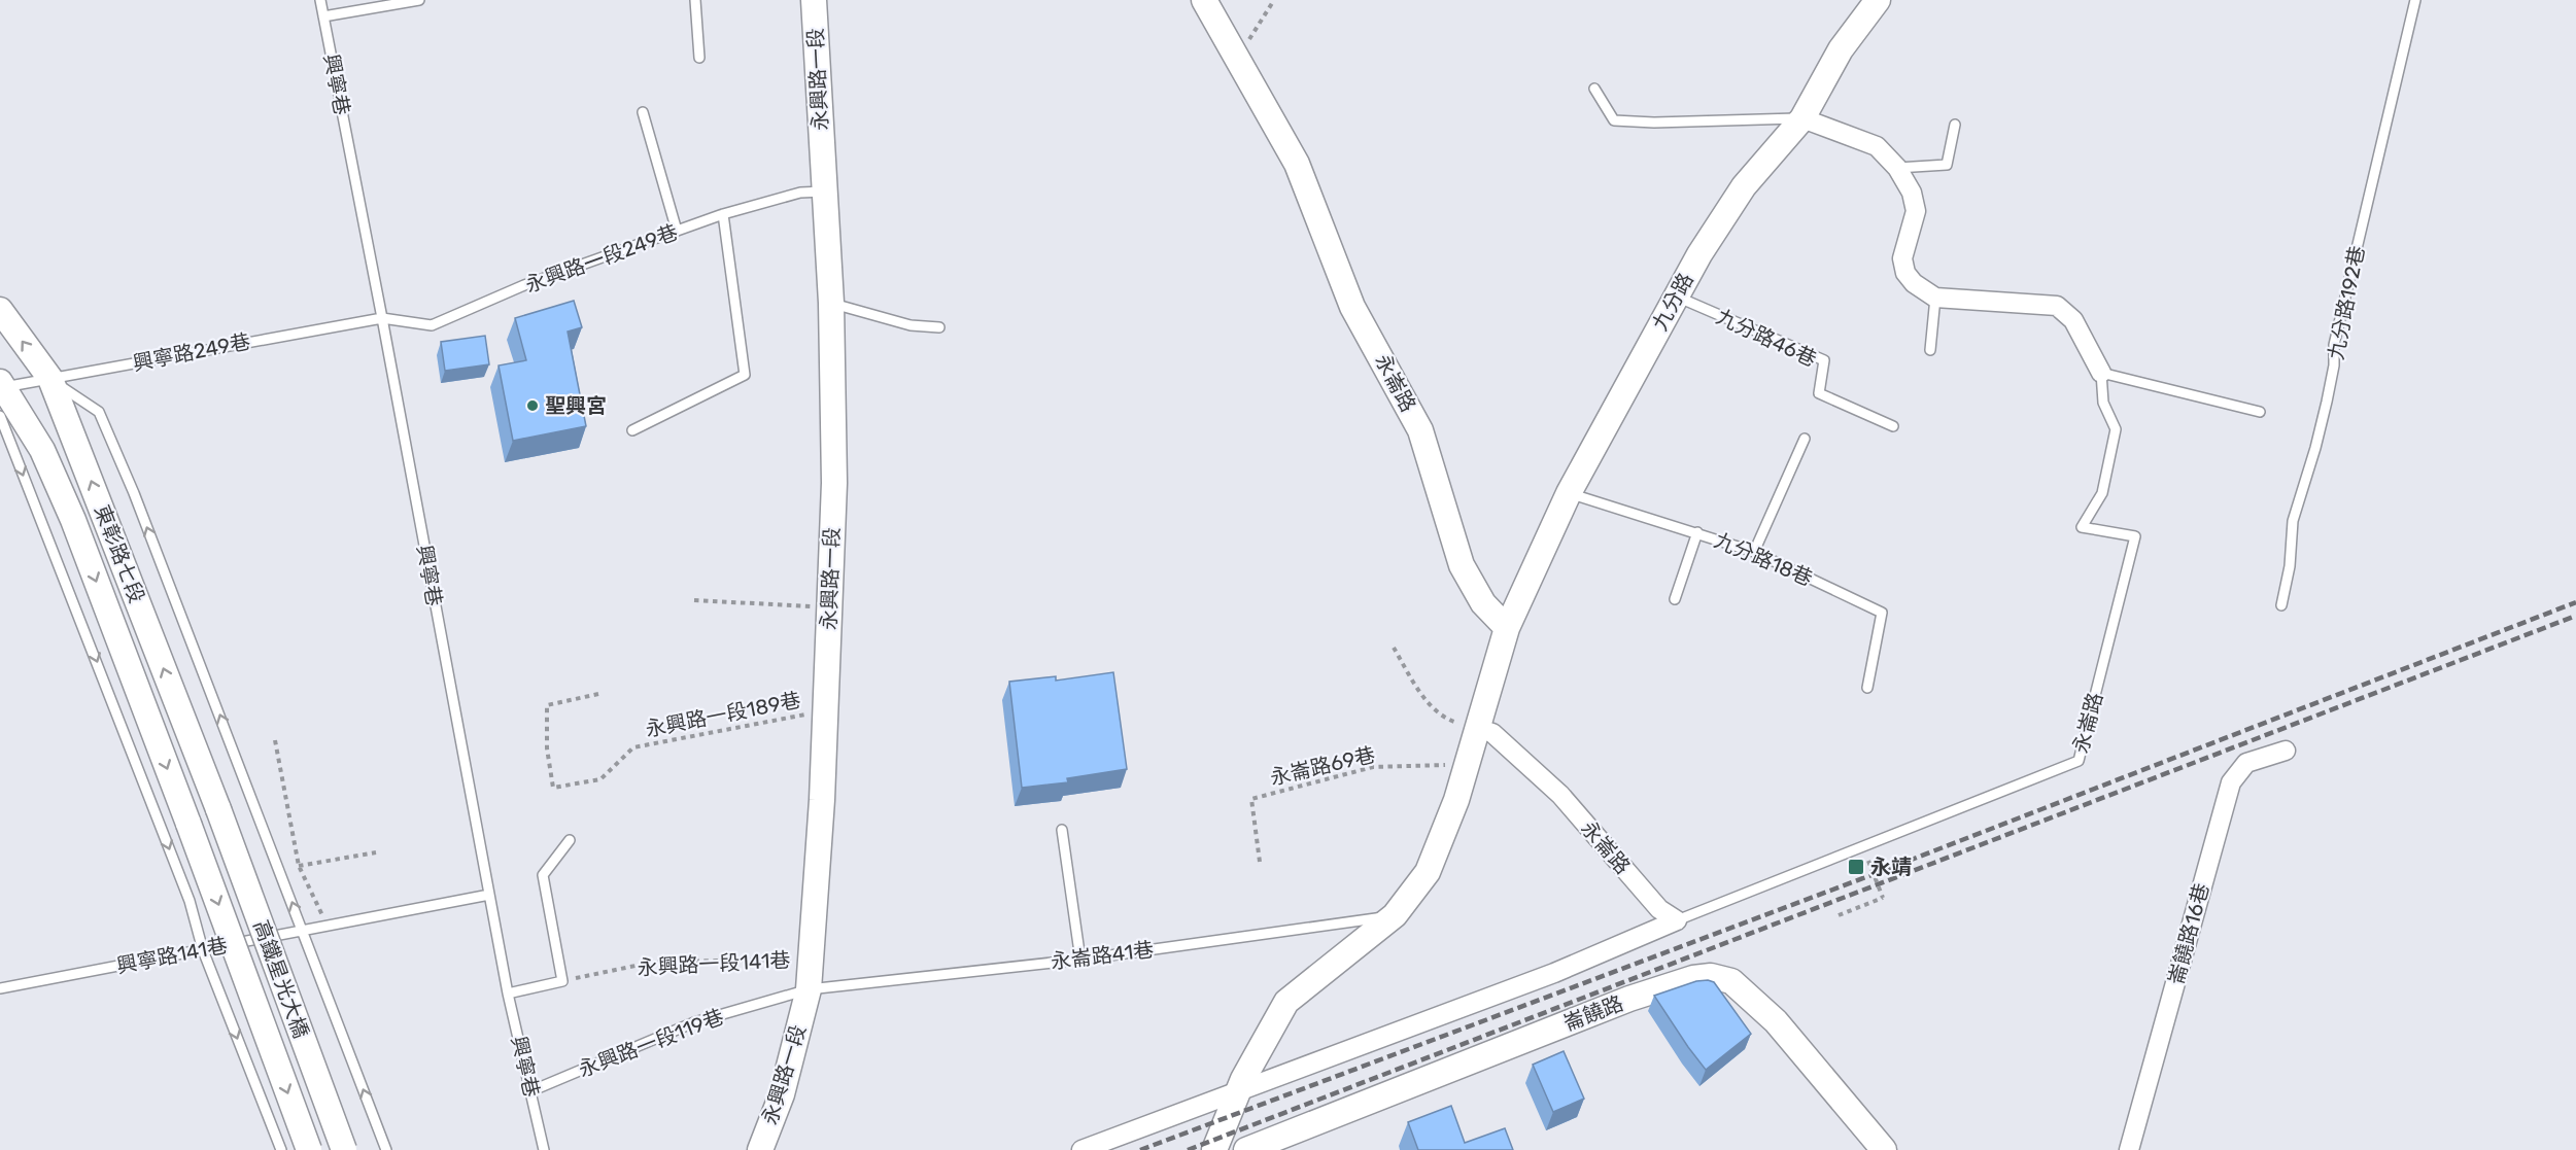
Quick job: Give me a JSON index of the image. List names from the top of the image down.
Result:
{
  "streets": {
    "street": [
      "永興路一段",
      "九分路",
      "永崙路",
      "東彰路七段",
      "崙饒路16巷",
      "高鐵星光大橋",
      "崙饒路"
    ],
    "lane": [
      "興寧巷",
      "永興路一段249巷",
      "九分路192巷",
      "九分路46巷",
      "興寧路249巷",
      "九分路18巷",
      "興寧路141巷",
      "永崙路41巷",
      "永興路一段119巷"
    ],
    "path": ["永興路一段189巷", "永崙路69巷", "永興路一段141巷"]
  },
  "crossings": [
    ["永興路一段", "永興路一段249巷"],
    ["永興路一段", "永興路一段189巷"],
    ["永興路一段", "永崙路41巷"],
    ["永興路一段", "永興路一段141巷"],
    ["永興路一段", "永興路一段119巷"],
    ["興寧巷", "永興路一段249巷"],
    ["興寧巷", "興寧路249巷"],
    ["興寧巷", "興寧路141巷"],
    ["興寧巷", "永興路一段119巷"],
    ["永興路一段249巷", "興寧路249巷"],
    ["九分路", "九分路46巷"],
    ["九分路", "永崙路"],
    ["九分路", "九分路18巷"],
    ["興寧路249巷", "東彰路七段"],
    ["東彰路七段", "高鐵星光大橋"],
    ["永崙路41巷", "永興路一段119巷"]
  ],
  "places": {
    "other": ["聖興宮"],
    "transit": ["永靖"]
  }
}
